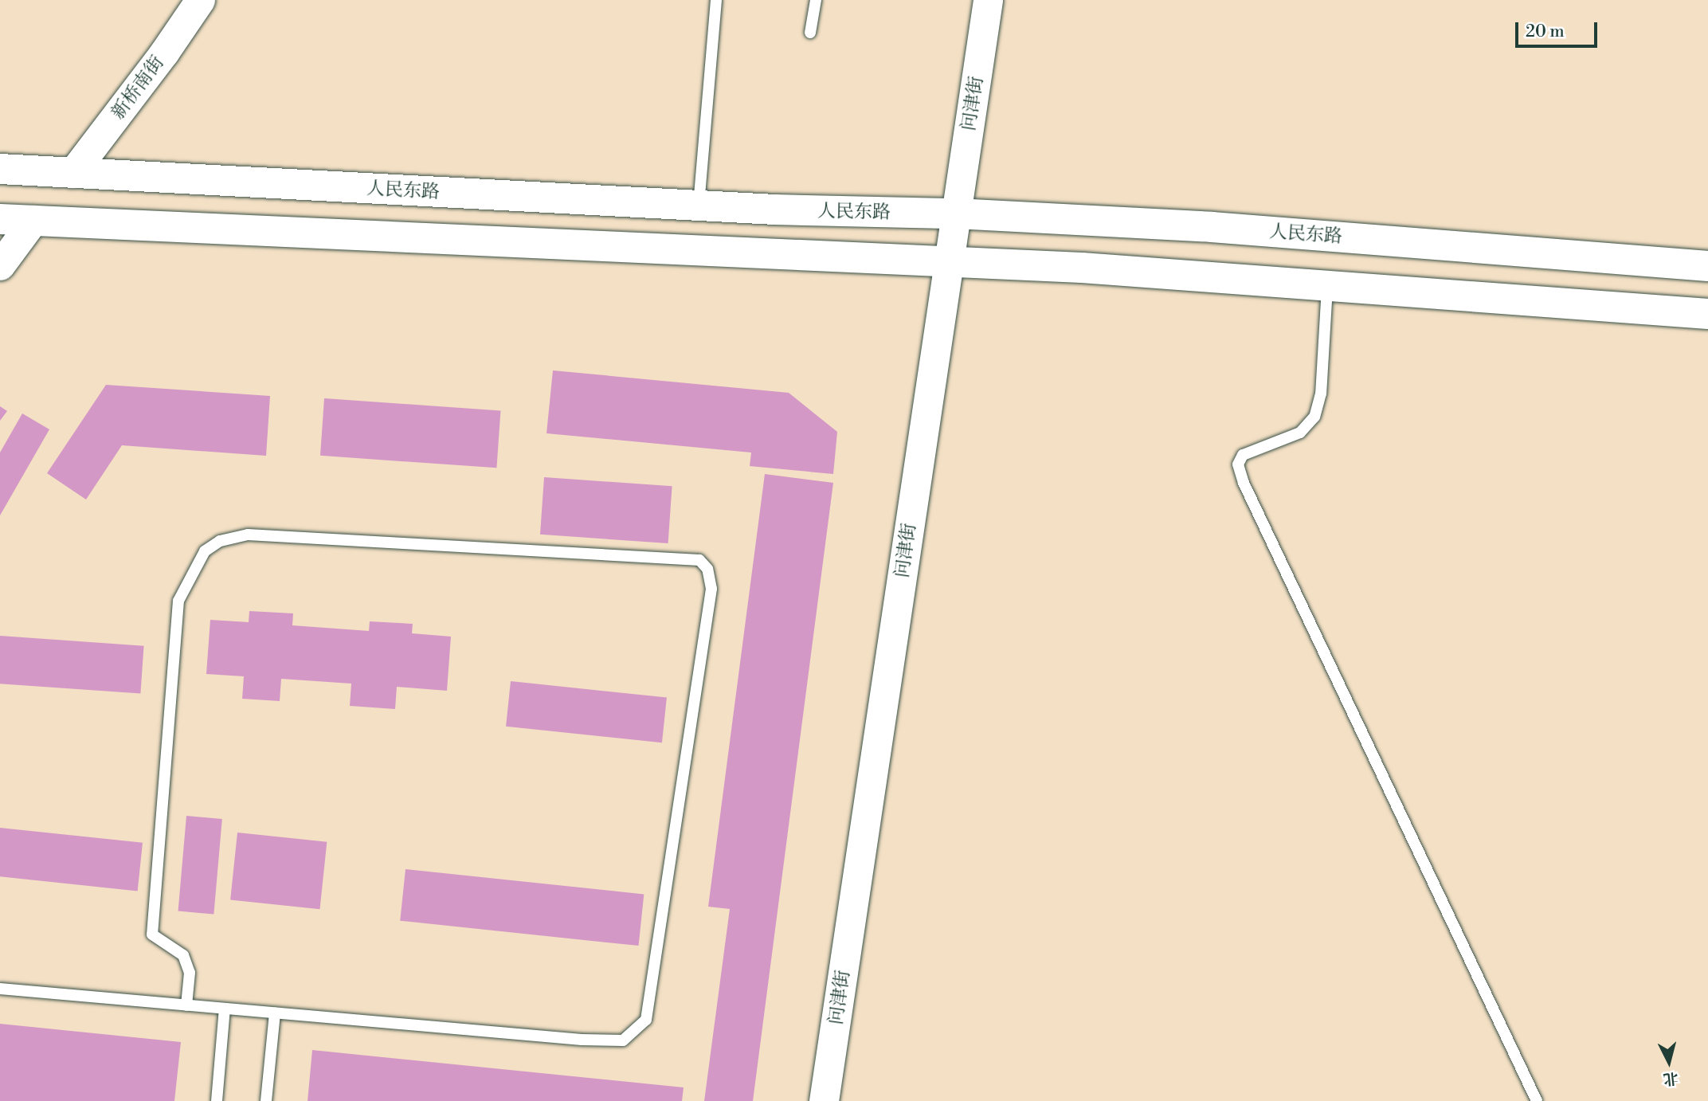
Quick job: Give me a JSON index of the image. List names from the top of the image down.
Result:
{
  "streets": {
    "main road": ["人民东路"],
    "street": ["新桥南街", "问津街"]
  },
  "crossings": [
    ["新桥南街", "人民东路"],
    ["问津街", "人民东路"]
  ],
  "scale_bar": "20 m",
  "north": "bottom"
}
